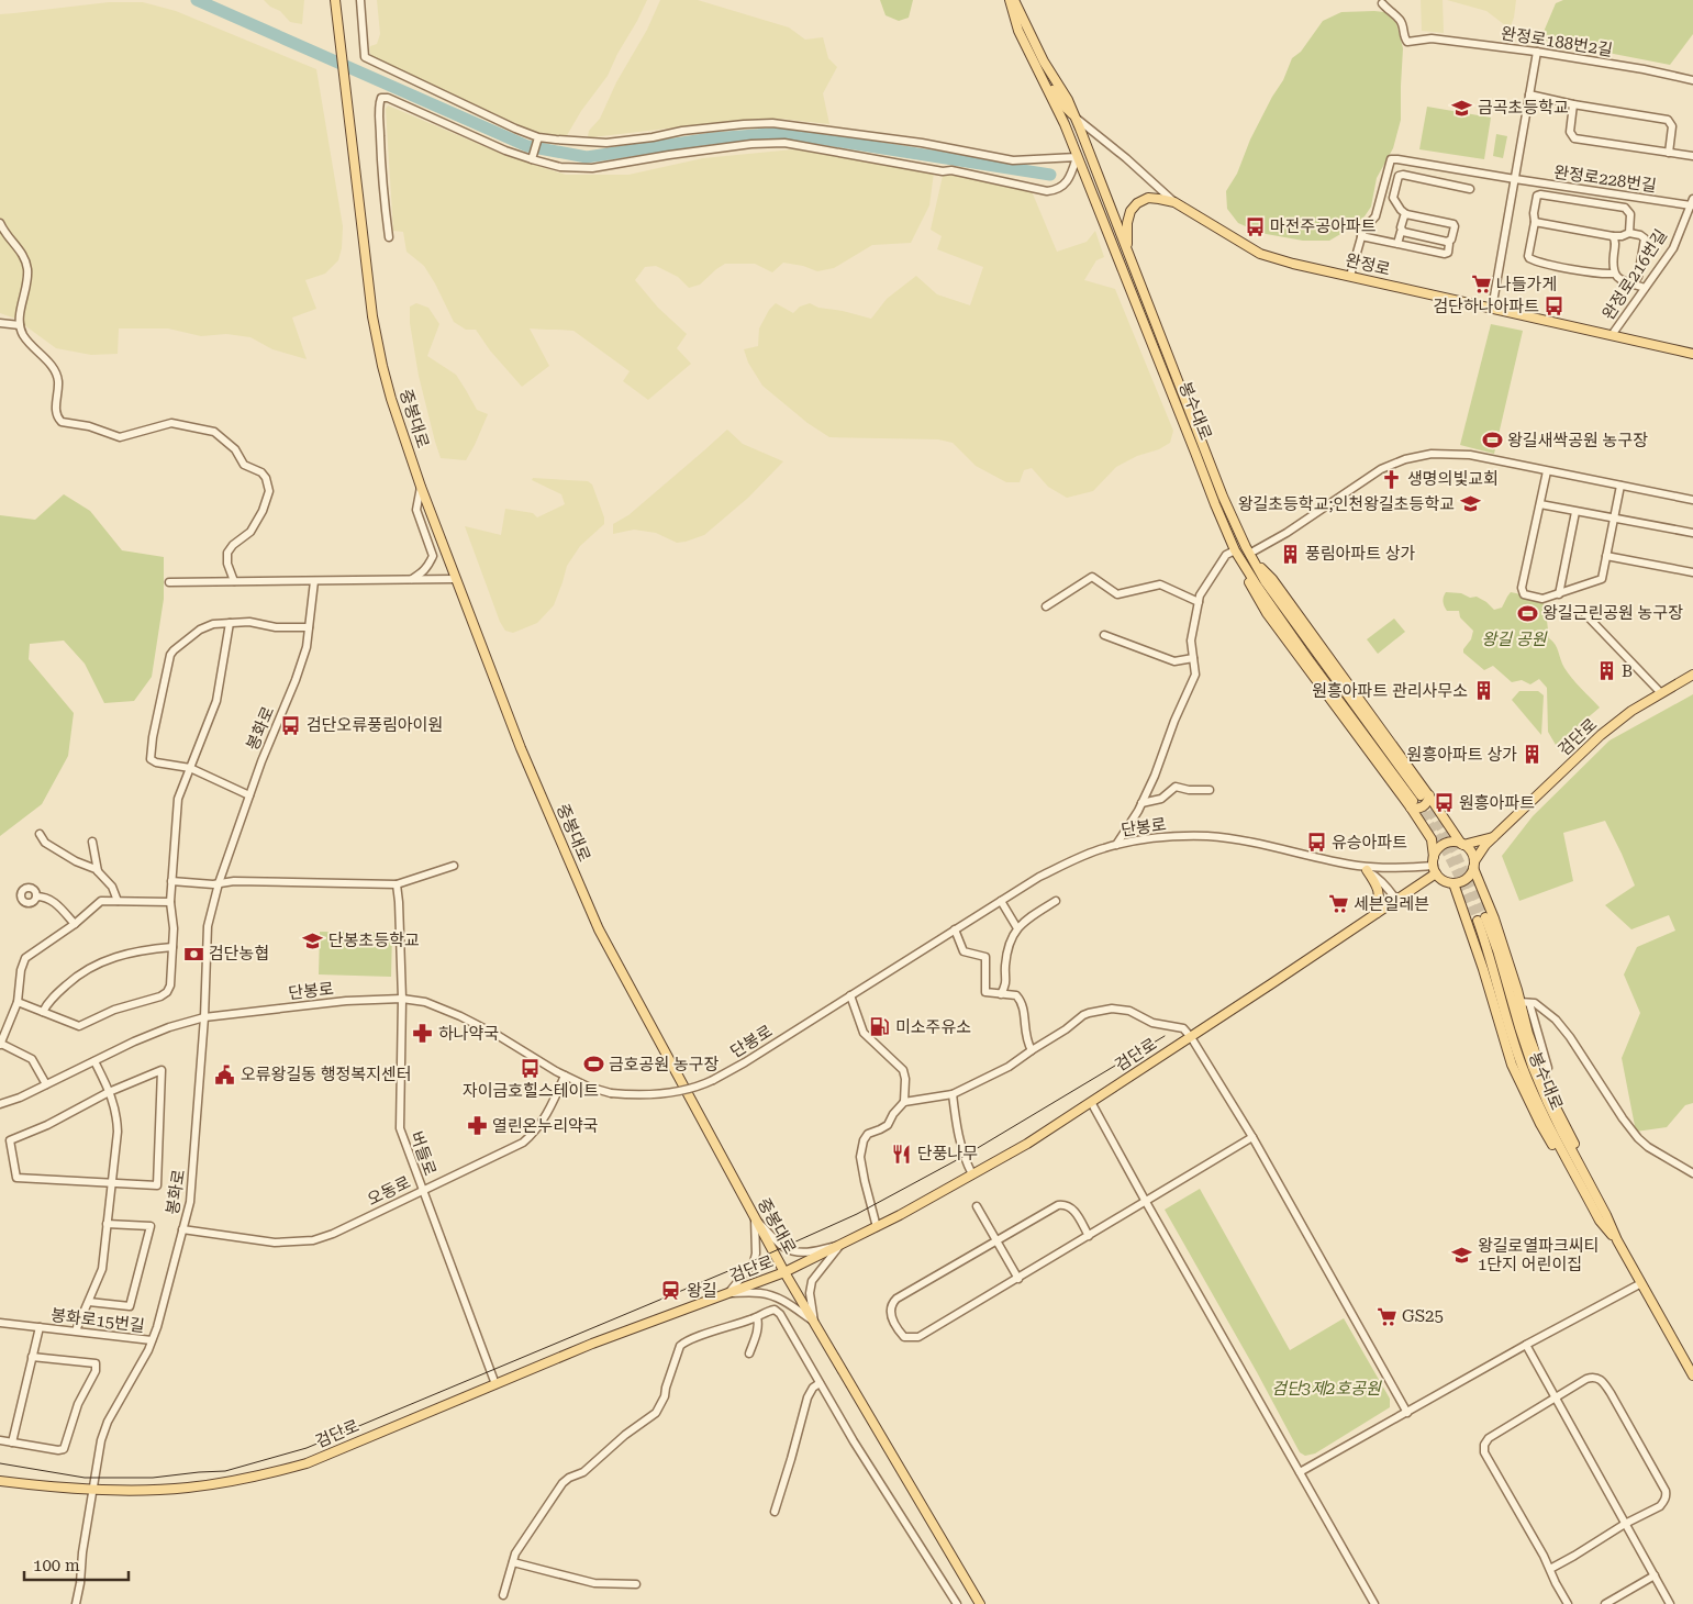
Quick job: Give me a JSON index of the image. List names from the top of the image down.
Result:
{
  "streets": {
    "main road": [
      "완정로",
      "봉수대로",
      "중봉대로",
      "검단로"
    ],
    "street": [
      "완정로188번2길",
      "완정로228번길",
      "완정로216번길",
      "봉화로",
      "단봉로",
      "버들로",
      "오동로",
      "봉화로15번길"
    ]
  },
  "crossings": [
    ["완정로228번길", "완정로216번길"],
    ["완정로", "완정로216번길"],
    ["완정로", "봉수대로"],
    ["중봉대로", "검단로"],
    ["봉화로", "검단로"],
    ["봉화로", "단봉로"],
    ["봉화로", "오동로"],
    ["봉화로", "봉화로15번길"],
    ["검단로", "단봉로"],
    ["검단로", "버들로"],
    ["단봉로", "버들로"],
    ["단봉로", "오동로"],
    ["버들로", "오동로"]
  ],
  "parks": ["왕길 공원", "검단3제2호공원"],
  "places": {
    "school or university": [
      "금곡초등학교",
      "왕길초등학교;인천왕길초등학교",
      "단봉초등학교",
      "왕길로열파크씨티 1단지 어린이집"
    ],
    "bus stop": [
      "마전주공아파트",
      "검단하나아파트",
      "검단오류풍림아이원",
      "원흥아파트",
      "유승아파트",
      "자이금호힐스테이트"
    ],
    "supermarket": ["나들가게", "세븐일레븐", "GS25"],
    "sports": ["왕길새싹공원 농구장", "왕길근린공원 농구장", "금호공원 농구장"],
    "church": ["생명의빛교회"],
    "building": [
      "풍림아파트 상가",
      "B",
      "원흥아파트 관리사무소",
      "원흥아파트 상가"
    ],
    "bank": ["검단농협"],
    "fuel station": ["미소주유소"],
    "pharmacy": ["하나약국", "열린온누리약국"],
    "public building": ["오류왕길동 행정복지센터"],
    "restaurant": ["단풍나무"],
    "station": ["왕길"]
  },
  "scale_bar": "100 m"
}
